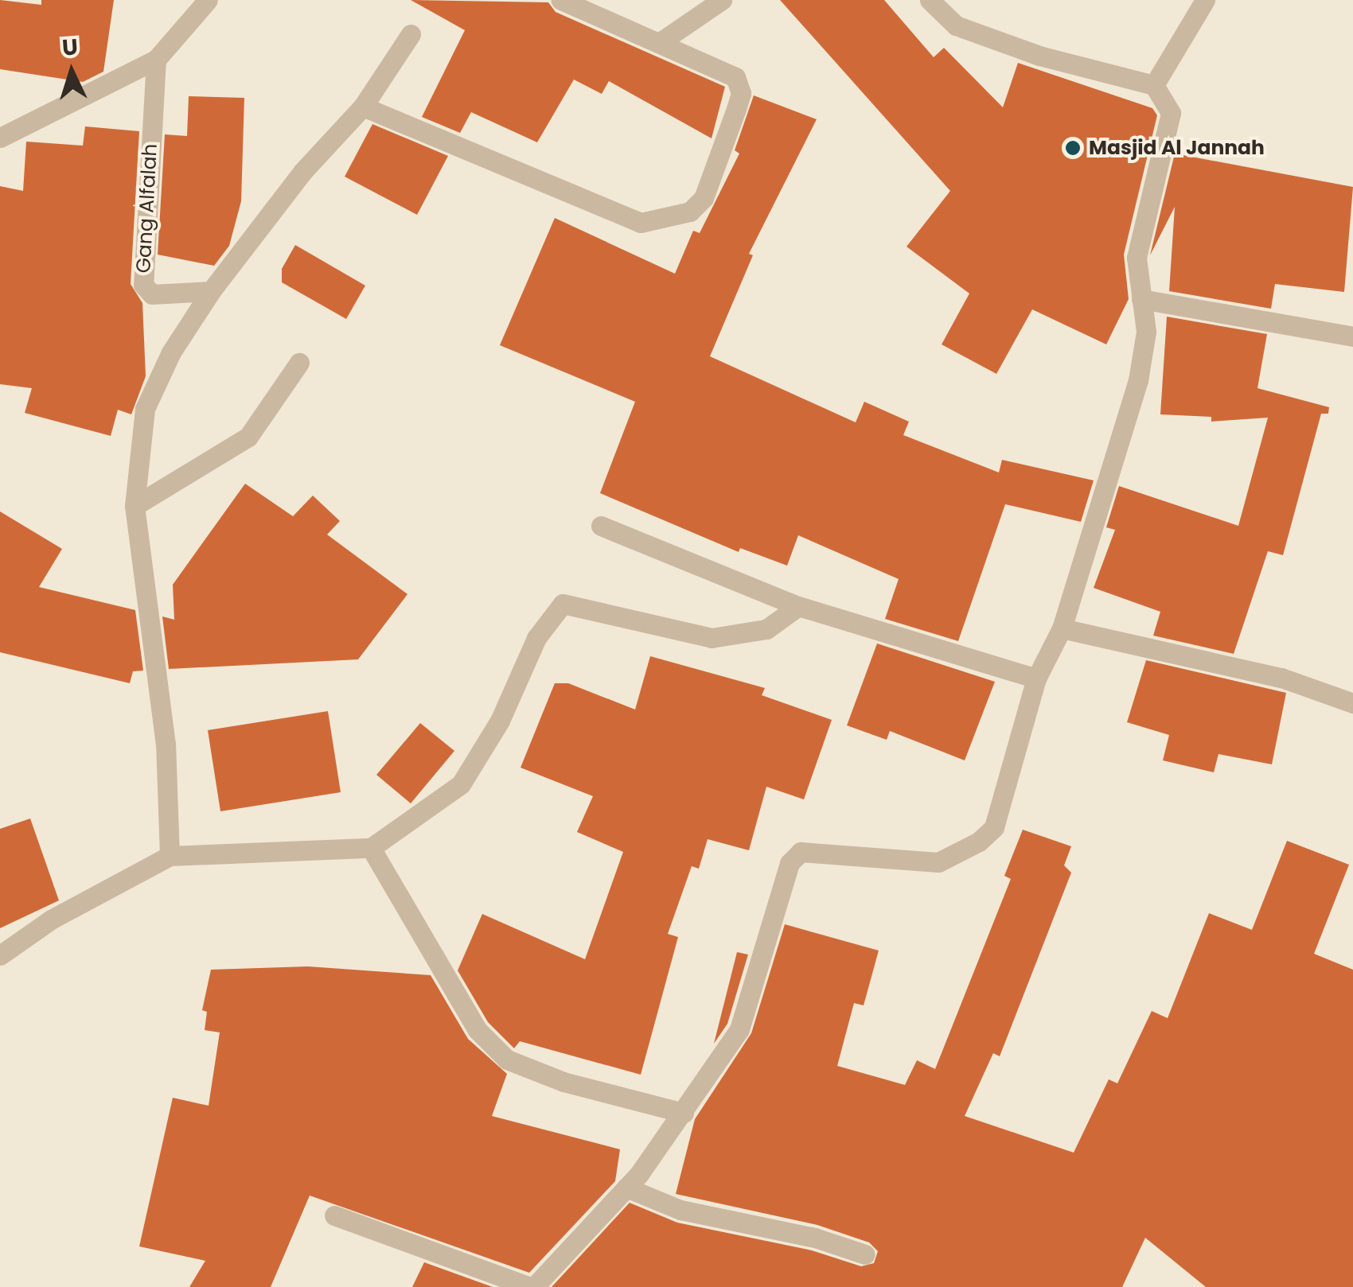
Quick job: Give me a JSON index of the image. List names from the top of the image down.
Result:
{
  "streets": {
    "street": ["Gang Alfalah"]
  },
  "places": ["Masjid Al Jannah"],
  "north": "top"
}
